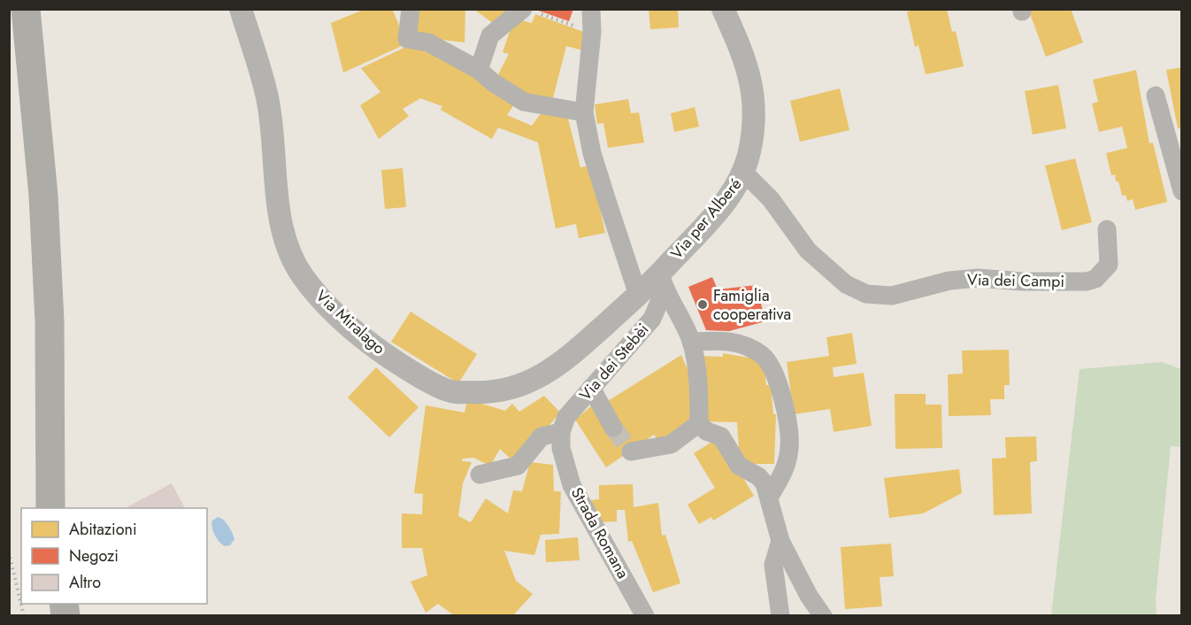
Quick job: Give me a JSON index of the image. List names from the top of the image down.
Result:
{
  "streets": {
    "street": [
      "Via per Alberé",
      "Via dei Campi",
      "Via Miralago",
      "Via dei Stebèi",
      "Strada Romana"
    ]
  },
  "crossings": [
    ["Via per Alberé", "Via dei Campi"],
    ["Via per Alberé", "Via Miralago"],
    ["Via per Alberé", "Via dei Stebèi"],
    ["Via dei Stebèi", "Strada Romana"]
  ],
  "places": ["Famiglia cooperativa"],
  "legend": ["Abitazioni", "Negozi", "Altro"]
}
